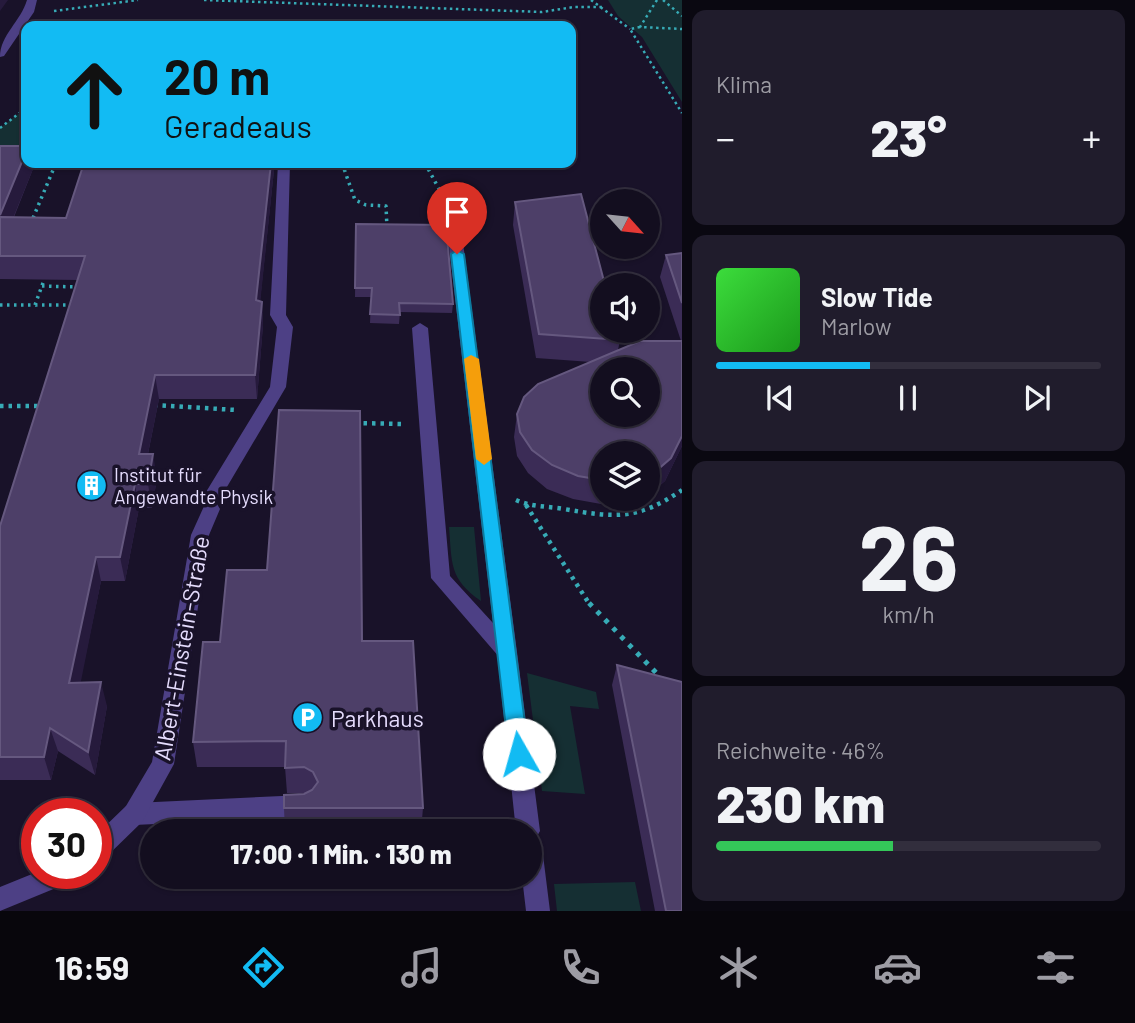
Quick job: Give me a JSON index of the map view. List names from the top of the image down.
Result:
{
  "streets": {
    "street": ["Albert-Einstein-Straße"]
  },
  "places": {
    "building": ["Institut für Angewandte Physik"],
    "parking": ["Parkhaus"]
  },
  "north": "bottom right",
  "page": {
    "tile": [
      "Klima",
      ["26", "km/h"],
      ["Reichweite · 46%", "230 km"]
    ],
    "turn": ["20 m", "Geradeaus"],
    "heat": ["−", "23°", "+"],
    "song": ["Slow Tide", "Marlow"],
    "limit": "30",
    "trip": "17:00 · 1 Min. · 130 m",
    "tabs": "16:59"
  }
}
